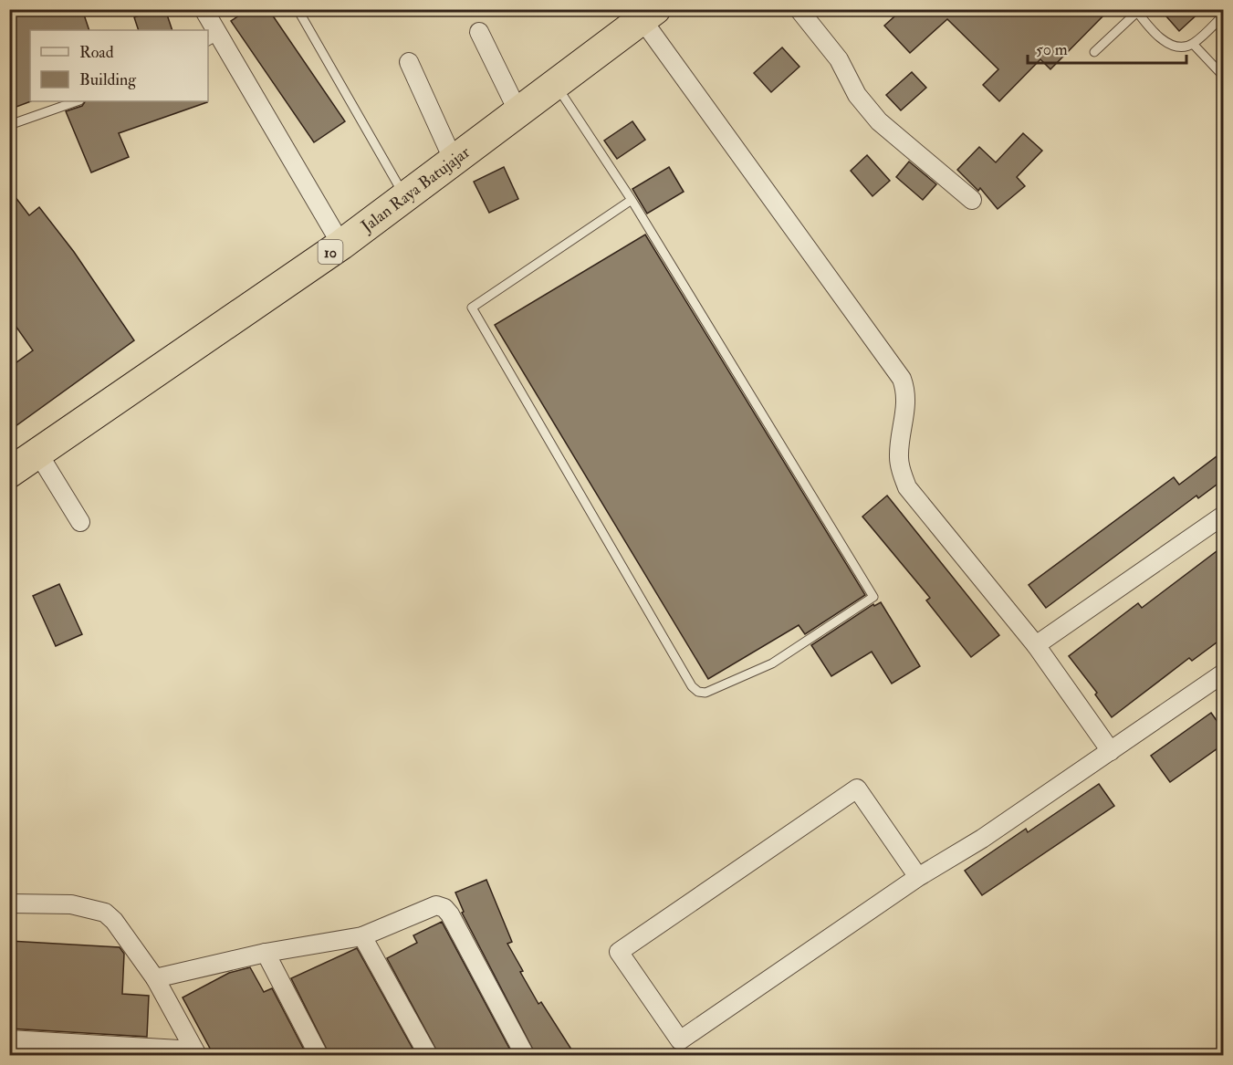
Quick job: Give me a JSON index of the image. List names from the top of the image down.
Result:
{
  "streets": {
    "highway": ["Jalan Raya Batujajar", "10"]
  },
  "legend": ["Road", "Building"],
  "scale_bar": "50 m"
}
